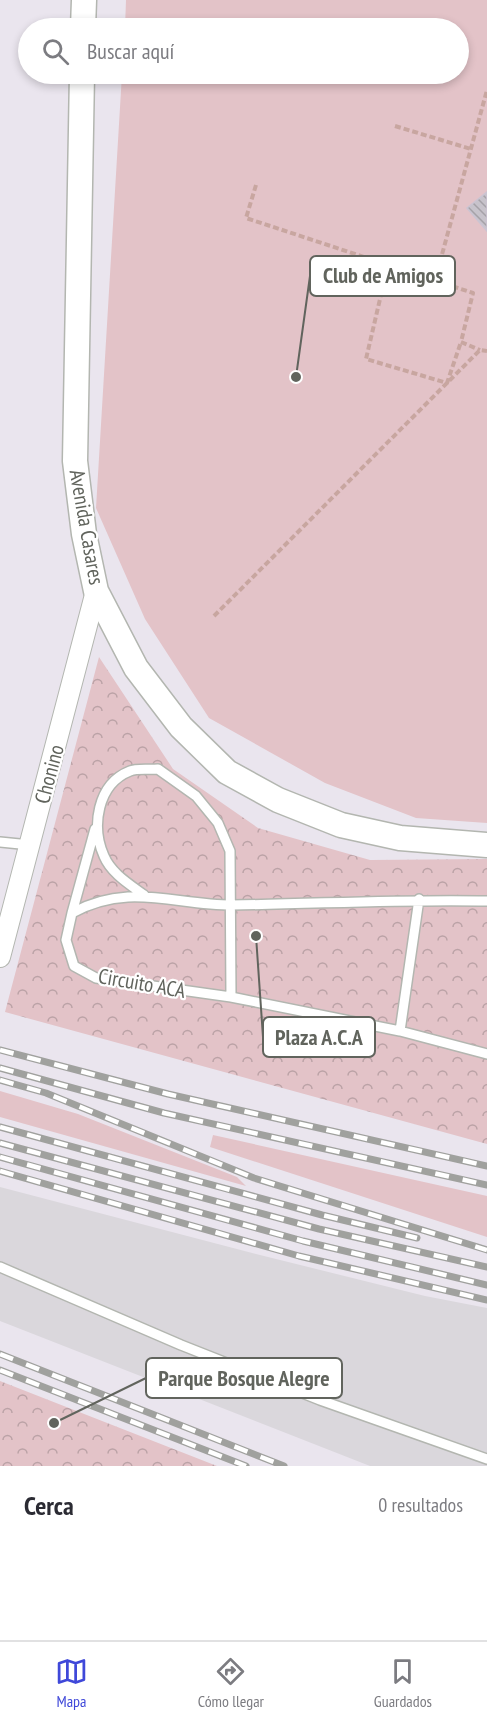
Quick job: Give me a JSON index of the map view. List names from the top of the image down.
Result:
{
  "streets": {
    "street": ["Avenida Casares", "Chonino"],
    "lane": ["Circuito ACA"]
  },
  "crossings": [
    ["Avenida Casares", "Chonino"]
  ],
  "places": ["Club de Amigos", "Plaza A.C.A", "Parque Bosque Alegre"],
  "page": {
    "search": "Buscar aquí",
    "heading": ["Cerca", "0 resultados"],
    "nav": ["Mapa", "Cómo llegar", "Guardados"]
  }
}
